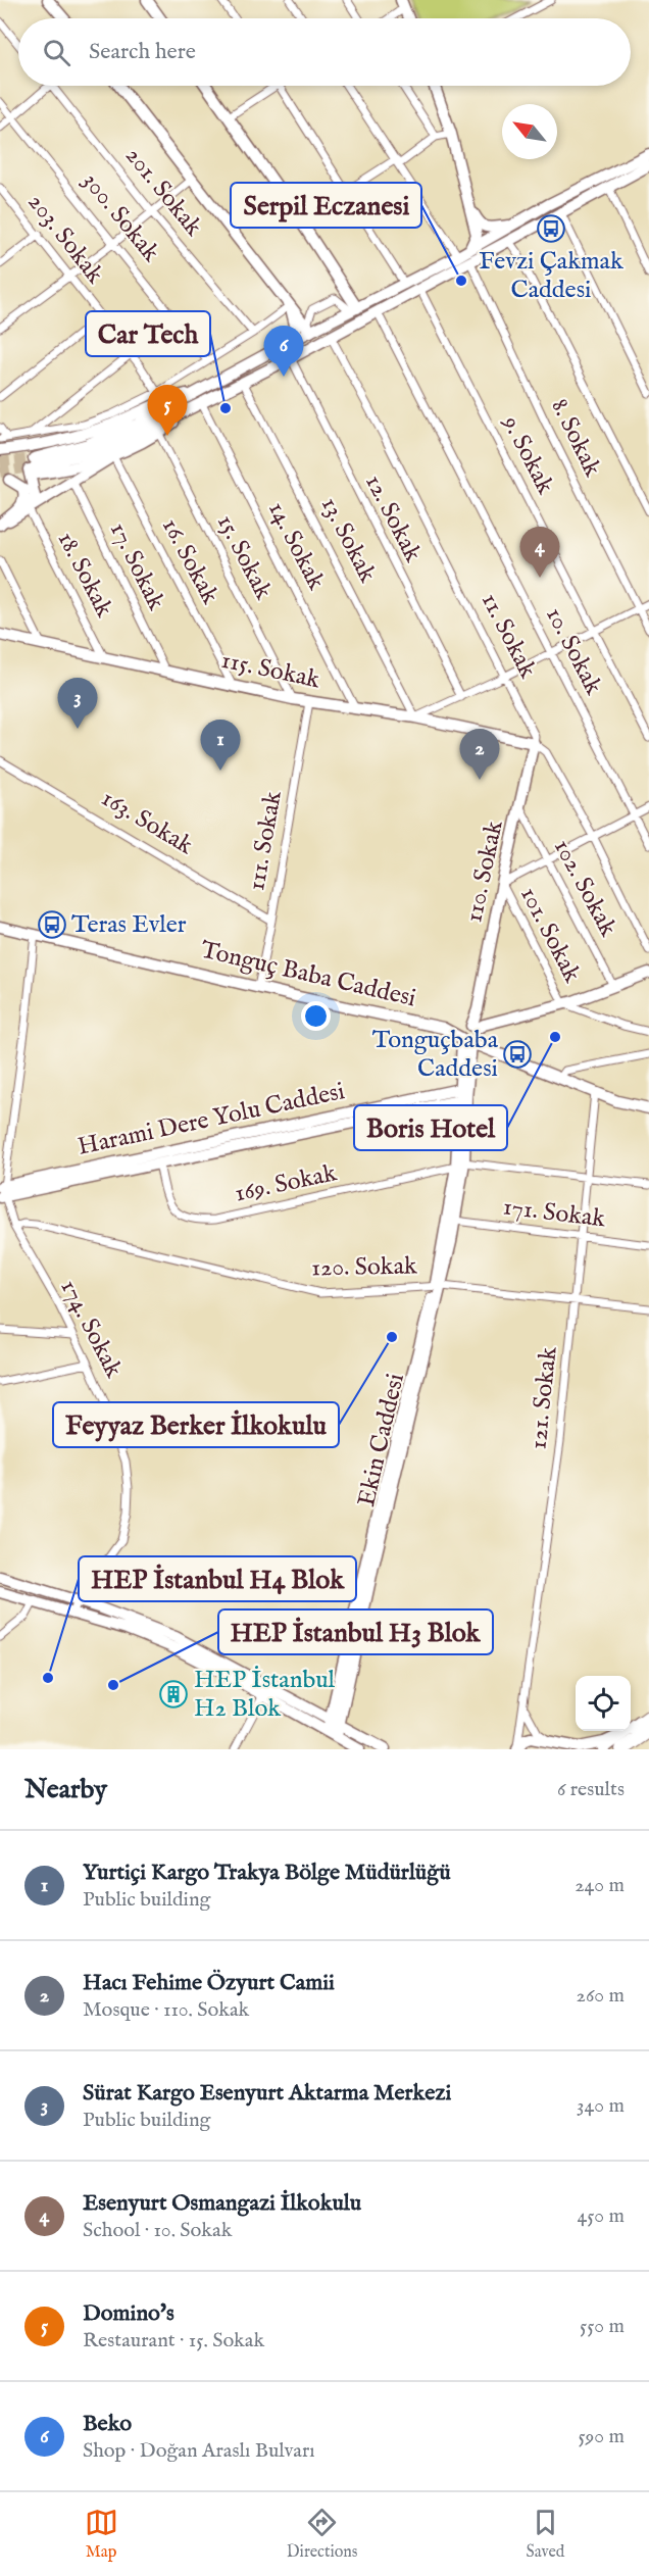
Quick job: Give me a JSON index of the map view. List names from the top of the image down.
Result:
{
  "streets": {
    "street": [
      "201. Sokak",
      "300. Sokak",
      "203. Sokak",
      "8. Sokak",
      "9. Sokak",
      "12. Sokak",
      "13. Sokak",
      "14. Sokak",
      "15. Sokak",
      "16. Sokak",
      "17. Sokak",
      "18. Sokak",
      "11. Sokak",
      "10. Sokak",
      "115. Sokak",
      "163. Sokak",
      "111. Sokak",
      "110. Sokak",
      "102. Sokak",
      "101. Sokak",
      "Tonguç Baba Caddesi",
      "Harami Dere Yolu Caddesi",
      "169. Sokak",
      "171. Sokak",
      "120. Sokak",
      "174. Sokak",
      "121. Sokak",
      "Ekin Caddesi"
    ]
  },
  "crossings": [
    ["13. Sokak", "115. Sokak"],
    ["14. Sokak", "115. Sokak"],
    ["15. Sokak", "115. Sokak"],
    ["16. Sokak", "115. Sokak"],
    ["17. Sokak", "115. Sokak"],
    ["18. Sokak", "115. Sokak"],
    ["11. Sokak", "115. Sokak"],
    ["11. Sokak", "110. Sokak"],
    ["115. Sokak", "111. Sokak"],
    ["115. Sokak", "110. Sokak"],
    ["163. Sokak", "111. Sokak"],
    ["111. Sokak", "Tonguç Baba Caddesi"],
    ["110. Sokak", "102. Sokak"],
    ["110. Sokak", "101. Sokak"],
    ["110. Sokak", "Tonguç Baba Caddesi"],
    ["110. Sokak", "Ekin Caddesi"],
    ["Tonguç Baba Caddesi", "Ekin Caddesi"],
    ["Harami Dere Yolu Caddesi", "169. Sokak"],
    ["Harami Dere Yolu Caddesi", "174. Sokak"],
    ["Harami Dere Yolu Caddesi", "Ekin Caddesi"],
    ["169. Sokak", "121. Sokak"],
    ["169. Sokak", "Ekin Caddesi"],
    ["171. Sokak", "121. Sokak"],
    ["171. Sokak", "Ekin Caddesi"],
    ["120. Sokak", "174. Sokak"],
    ["120. Sokak", "121. Sokak"],
    ["120. Sokak", "Ekin Caddesi"]
  ],
  "places": {
    "bus stop": ["Fevzi Çakmak Caddesi", "Teras Evler", "Tonguçbaba Caddesi"],
    "other": [
      "Serpil Eczanesi",
      "Car Tech",
      "Boris Hotel",
      "Feyyaz Berker İlkokulu",
      "HEP İstanbul H4 Blok",
      "HEP İstanbul H3 Blok"
    ],
    "building": ["HEP İstanbul H2 Blok"]
  },
  "north": "top left",
  "page": {
    "search": "Search here",
    "pins": [
      "6",
      "5",
      "4",
      "3",
      "1",
      "2"
    ],
    "heading": ["Nearby", "6 results"],
    "list": [
      {
        "mark": "1",
        "name": "Yurtiçi Kargo Trakya Bölge Müdürlüğü",
        "note": "Public building",
        "value": "240 m"
      },
      {
        "mark": "2",
        "name": "Hacı Fehime Özyurt Camii",
        "note": "Mosque · 110. Sokak",
        "value": "260 m"
      },
      {
        "mark": "3",
        "name": "Sürat Kargo Esenyurt Aktarma Merkezi",
        "note": "Public building",
        "value": "340 m"
      },
      {
        "mark": "4",
        "name": "Esenyurt Osmangazi İlkokulu",
        "note": "School · 10. Sokak",
        "value": "450 m"
      },
      {
        "mark": "5",
        "name": "Domino's",
        "note": "Restaurant · 15. Sokak",
        "value": "550 m"
      },
      {
        "mark": "6",
        "name": "Beko",
        "note": "Shop · Doğan Araslı Bulvarı",
        "value": "590 m"
      }
    ],
    "nav": ["Map", "Directions", "Saved"]
  }
}
